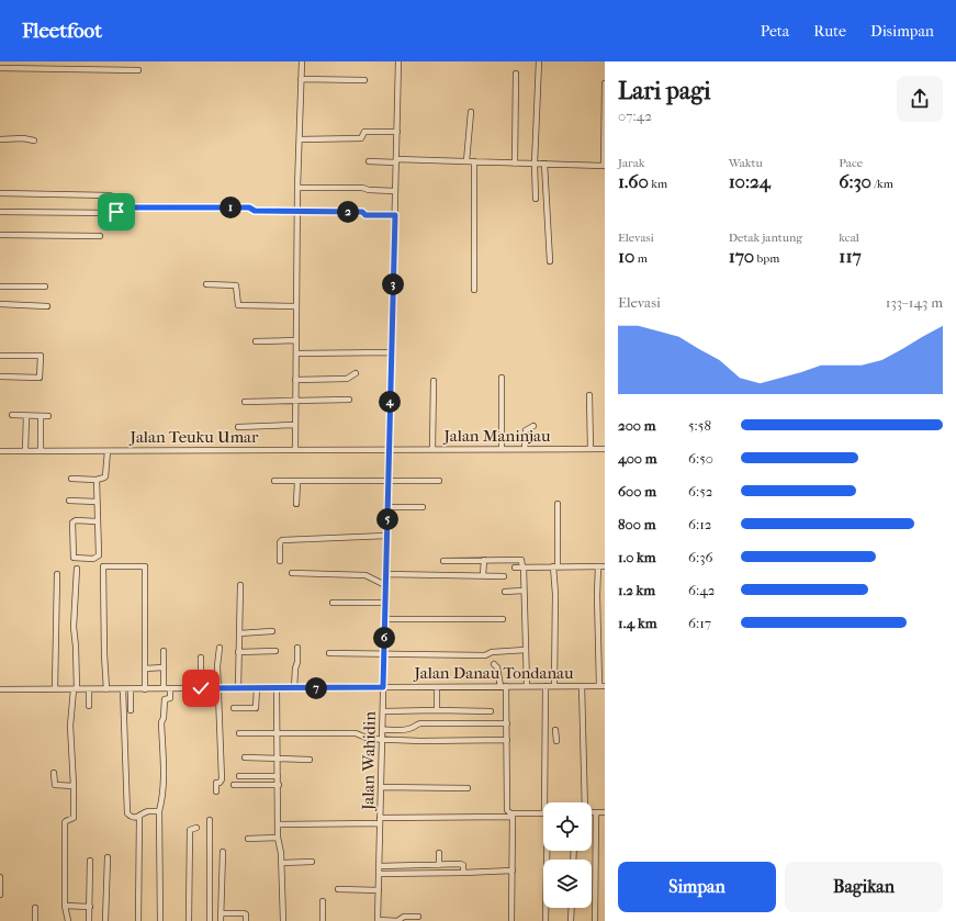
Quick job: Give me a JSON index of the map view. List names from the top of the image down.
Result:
{
  "streets": {
    "street": [
      "Jalan Maninjau",
      "Jalan Teuku Umar",
      "Jalan Danau Tondanau",
      "Jalan Wahidin"
    ]
  },
  "crossings": [
    ["Jalan Maninjau", "Jalan Teuku Umar"],
    ["Jalan Maninjau", "Jalan Wahidin"],
    ["Jalan Teuku Umar", "Jalan Wahidin"],
    ["Jalan Danau Tondanau", "Jalan Wahidin"]
  ],
  "page": {
    "header": "Fleetfoot",
    "nav": ["Peta", "Rute", "Disimpan"],
    "heading": ["Lari pagi", "07:42"],
    "stats": [
      ["Jarak", "1.60 km"],
      ["Waktu", "10:24"],
      ["Pace", "6:30 /km"],
      ["Elevasi", "10 m"],
      ["Detak jantung", "170 bpm"],
      ["kcal", "117"]
    ],
    "pins": [
      "1",
      "2",
      "3",
      "4",
      "5",
      "6",
      "7"
    ],
    "chart": ["Elevasi", "133–143 m"],
    "list": [
      {
        "name": "200 m",
        "note": "5:58"
      },
      {
        "name": "400 m",
        "note": "6:50"
      },
      {
        "name": "600 m",
        "note": "6:52"
      },
      {
        "name": "800 m",
        "note": "6:12"
      },
      {
        "name": "1.0 km",
        "note": "6:36"
      },
      {
        "name": "1.2 km",
        "note": "6:42"
      },
      {
        "name": "1.4 km",
        "note": "6:17"
      }
    ],
    "buttons": ["Simpan", "Bagikan"]
  }
}
